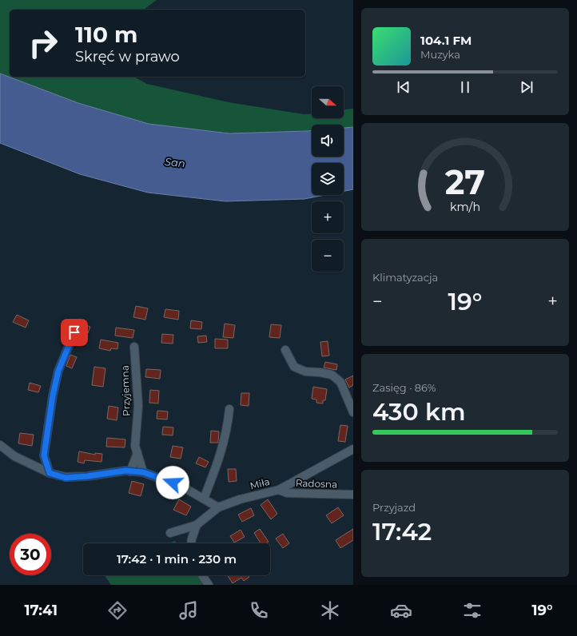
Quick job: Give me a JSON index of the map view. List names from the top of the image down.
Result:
{
  "streets": {
    "street": ["Przyjemna", "Miła", "Radosna"]
  },
  "crossings": [
    ["Miła", "Radosna"]
  ],
  "water": ["San"],
  "north": "right",
  "page": {
    "turn": ["110 m", "Skręć w prawo"],
    "song": ["104.1 FM", "Muzyka"],
    "map_buttons": ["+", "−"],
    "tile": [
      "Klimatyzacja",
      ["Zasięg · 86%", "430 km"],
      ["Przyjazd", "17:42"]
    ],
    "heat": ["−", "19°", "+"],
    "limit": "30",
    "trip": "17:42 · 1 min · 230 m",
    "tabs": ["17:41", "19°"],
    "gauge": ["27", "km/h"]
  }
}
